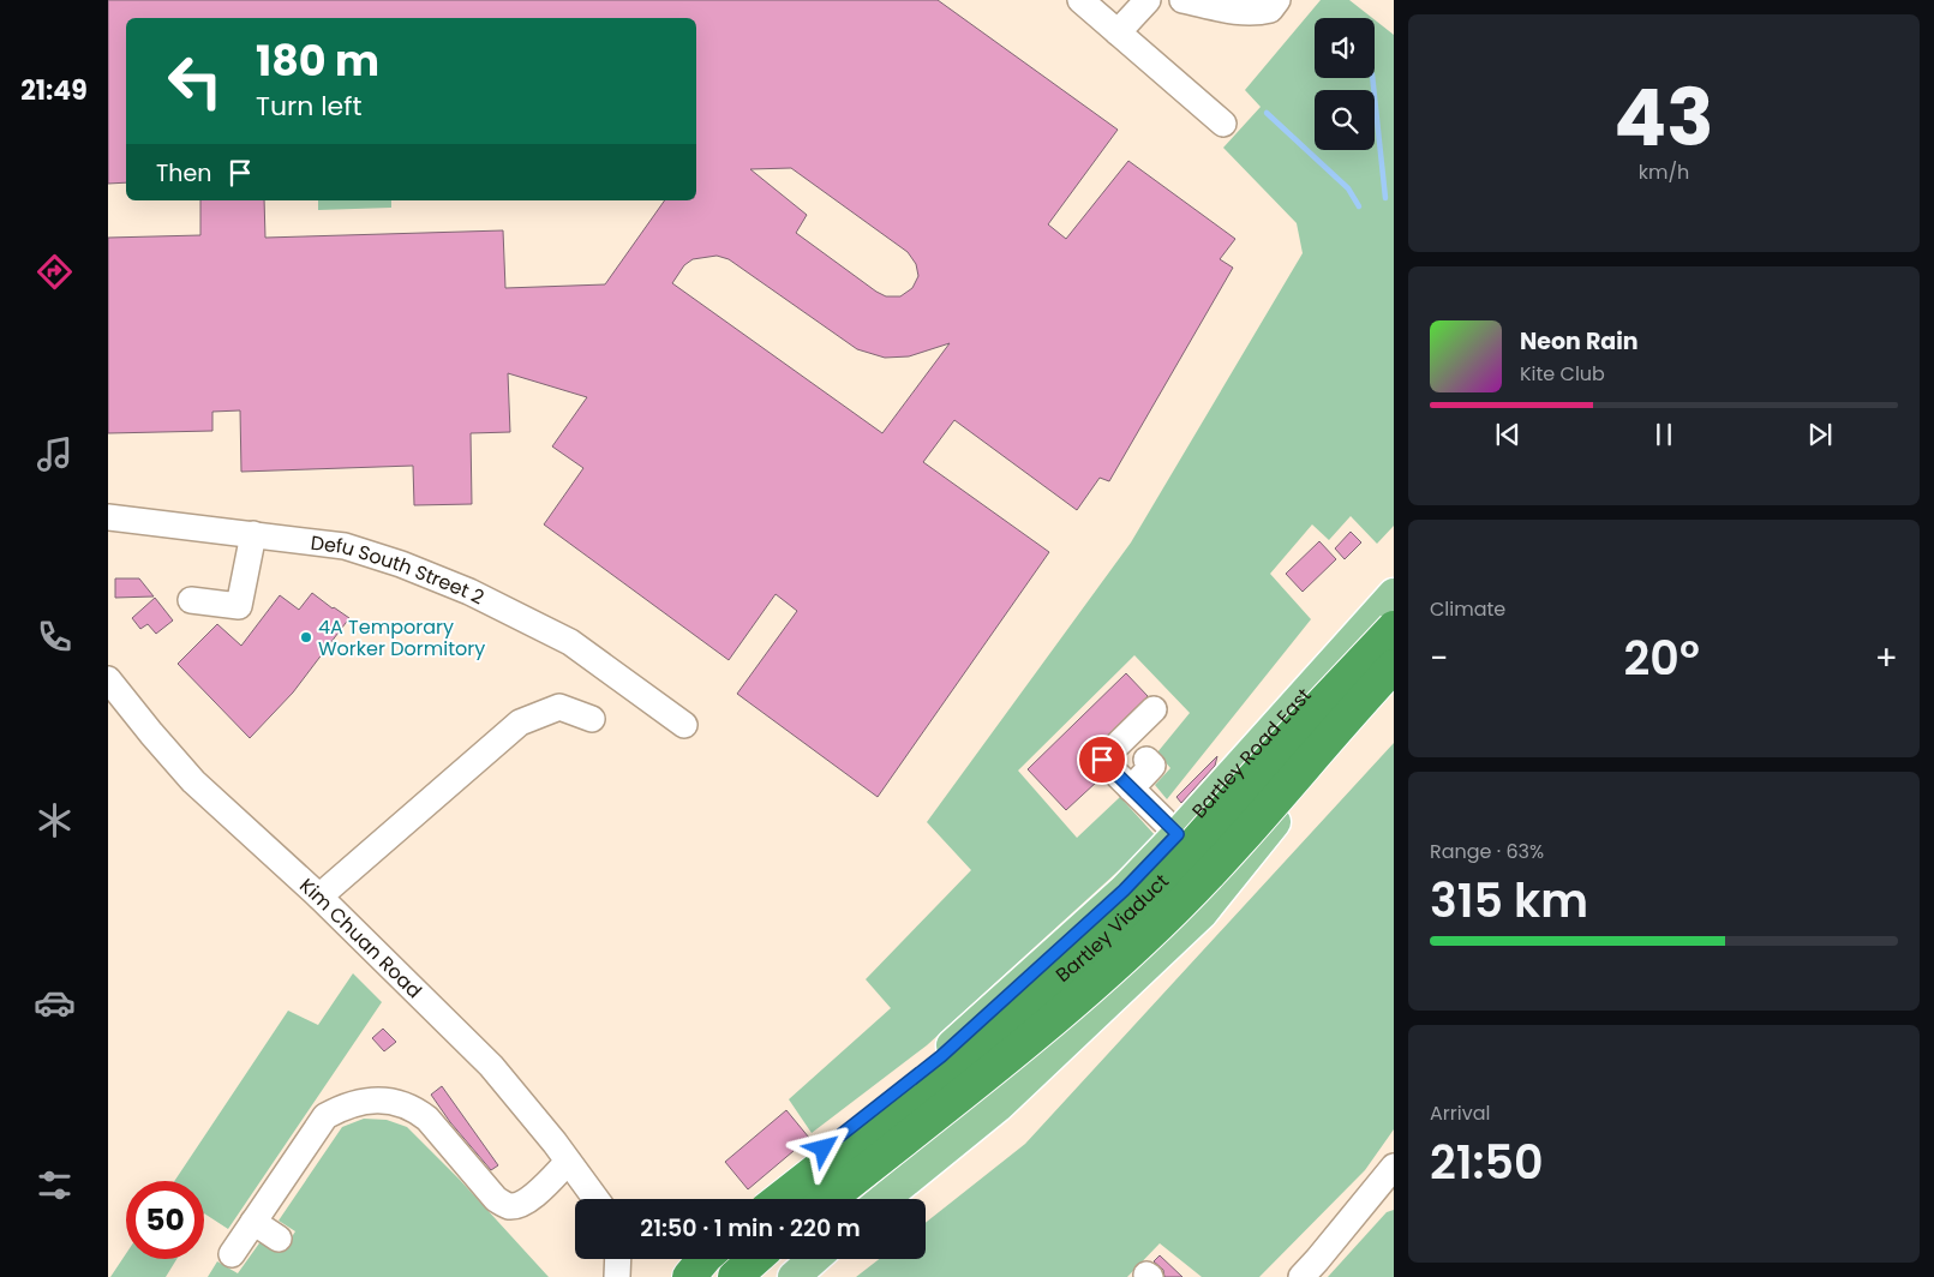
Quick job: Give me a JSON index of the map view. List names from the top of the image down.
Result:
{
  "streets": {
    "highway": ["Bartley Viaduct"],
    "main road": ["Bartley Road East"],
    "street": ["Defu South Street 2", "Kim Chuan Road"]
  },
  "places": ["4A Temporary Worker Dormitory"],
  "page": {
    "tabs": "21:49",
    "tile": [
      ["43", "km/h"],
      "Climate",
      ["Range · 63%", "315 km"],
      ["Arrival", "21:50"]
    ],
    "turn": ["180 m", "Turn left"],
    "then": "Then",
    "song": ["Neon Rain", "Kite Club"],
    "heat": ["−", "20°", "+"],
    "limit": "50",
    "trip": "21:50 · 1 min · 220 m"
  }
}
